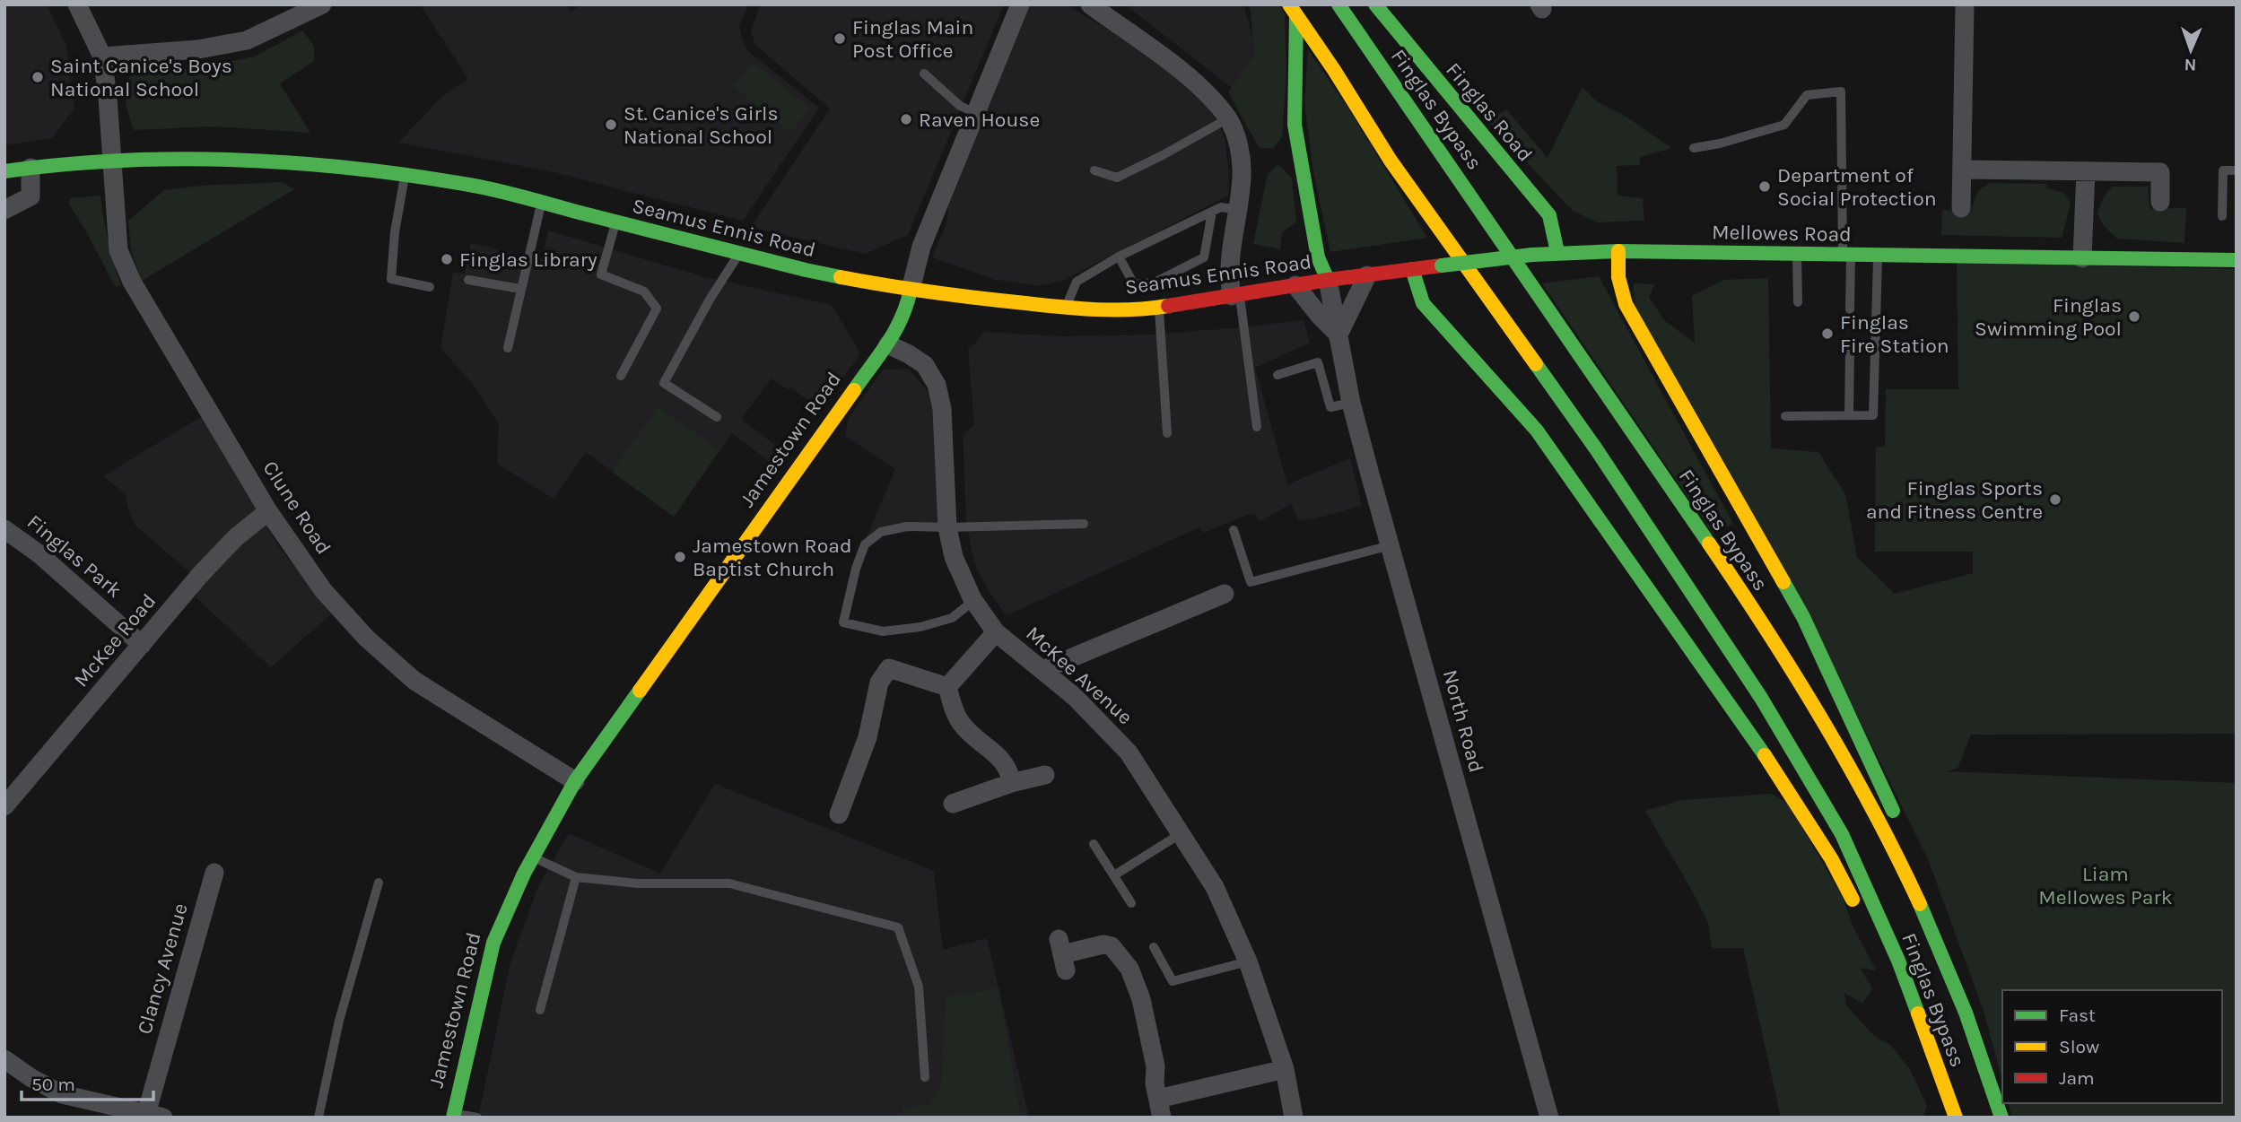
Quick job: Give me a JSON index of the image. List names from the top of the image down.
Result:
{
  "streets": {
    "main road": [
      "Finglas Bypass",
      "Finglas Road",
      "Seamus Ennis Road",
      "Mellowes Road",
      "Jamestown Road"
    ],
    "street": [
      "Clune Road",
      "Finglas Park",
      "McKee Road",
      "McKee Avenue",
      "North Road",
      "Clancy Avenue"
    ]
  },
  "crossings": [
    ["Finglas Road", "Mellowes Road"],
    ["Seamus Ennis Road", "Mellowes Road"],
    ["Seamus Ennis Road", "Jamestown Road"],
    ["Seamus Ennis Road", "Clune Road"],
    ["Seamus Ennis Road", "North Road"],
    ["Mellowes Road", "North Road"],
    ["Jamestown Road", "Clune Road"],
    ["Jamestown Road", "McKee Avenue"],
    ["Clune Road", "McKee Road"],
    ["Finglas Park", "McKee Road"]
  ],
  "parks": ["Liam Mellowes Park"],
  "places": [
    "Finglas Main Post Office",
    "Saint Canice's Boys National School",
    "Raven House",
    "St. Canice's Girls National School",
    "Department of Social Protection",
    "Finglas Library",
    "Finglas Swimming Pool",
    "Finglas Fire Station",
    "Finglas Sports and Fitness Centre",
    "Jamestown Road Baptist Church"
  ],
  "legend": ["Fast", "Slow", "Jam"],
  "scale_bar": "50 m",
  "north": "bottom"
}
